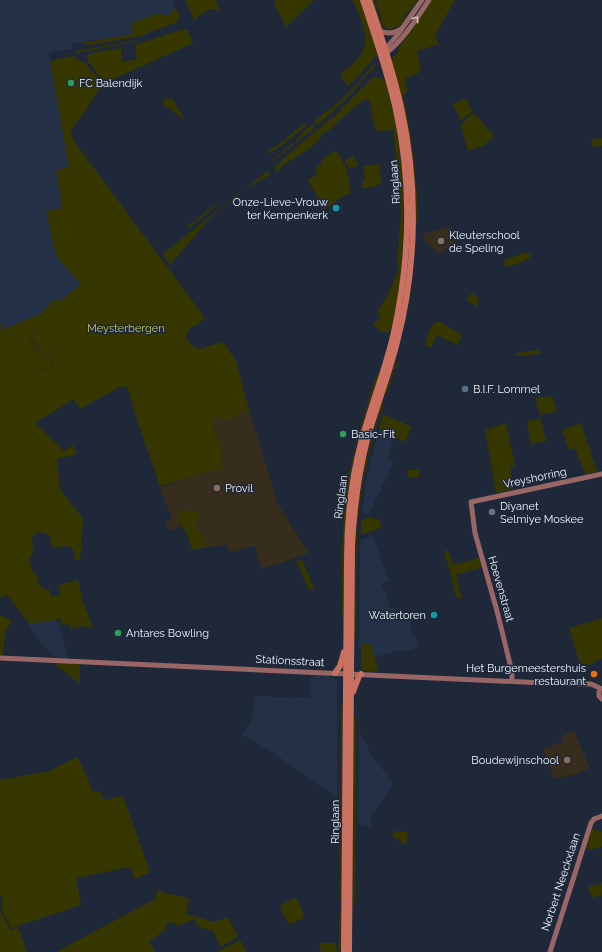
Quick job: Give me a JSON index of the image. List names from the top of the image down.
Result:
{
  "streets": {
    "highway": ["Ringlaan"],
    "main road": [
      "Vreyshorring",
      "Hoevenstraat",
      "Stationsstraat",
      "Norbert Neeckxlaan"
    ]
  },
  "crossings": [
    ["Ringlaan", "Stationsstraat"],
    ["Vreyshorring", "Hoevenstraat"],
    ["Hoevenstraat", "Stationsstraat"]
  ],
  "parks": ["Meysterbergen"],
  "places": [
    "FC Balendijk",
    "Onze-Lieve-Vrouw ter Kempenkerk",
    "Kleuterschool de Speling",
    "B.I.F. Lommel",
    "Basic-Fit",
    "Provil",
    "Diyanet Selmiye Moskee",
    "Watertoren",
    "Antares Bowling",
    "Het Burgemeestershuis restaurant",
    "Boudewijnschool"
  ]
}
